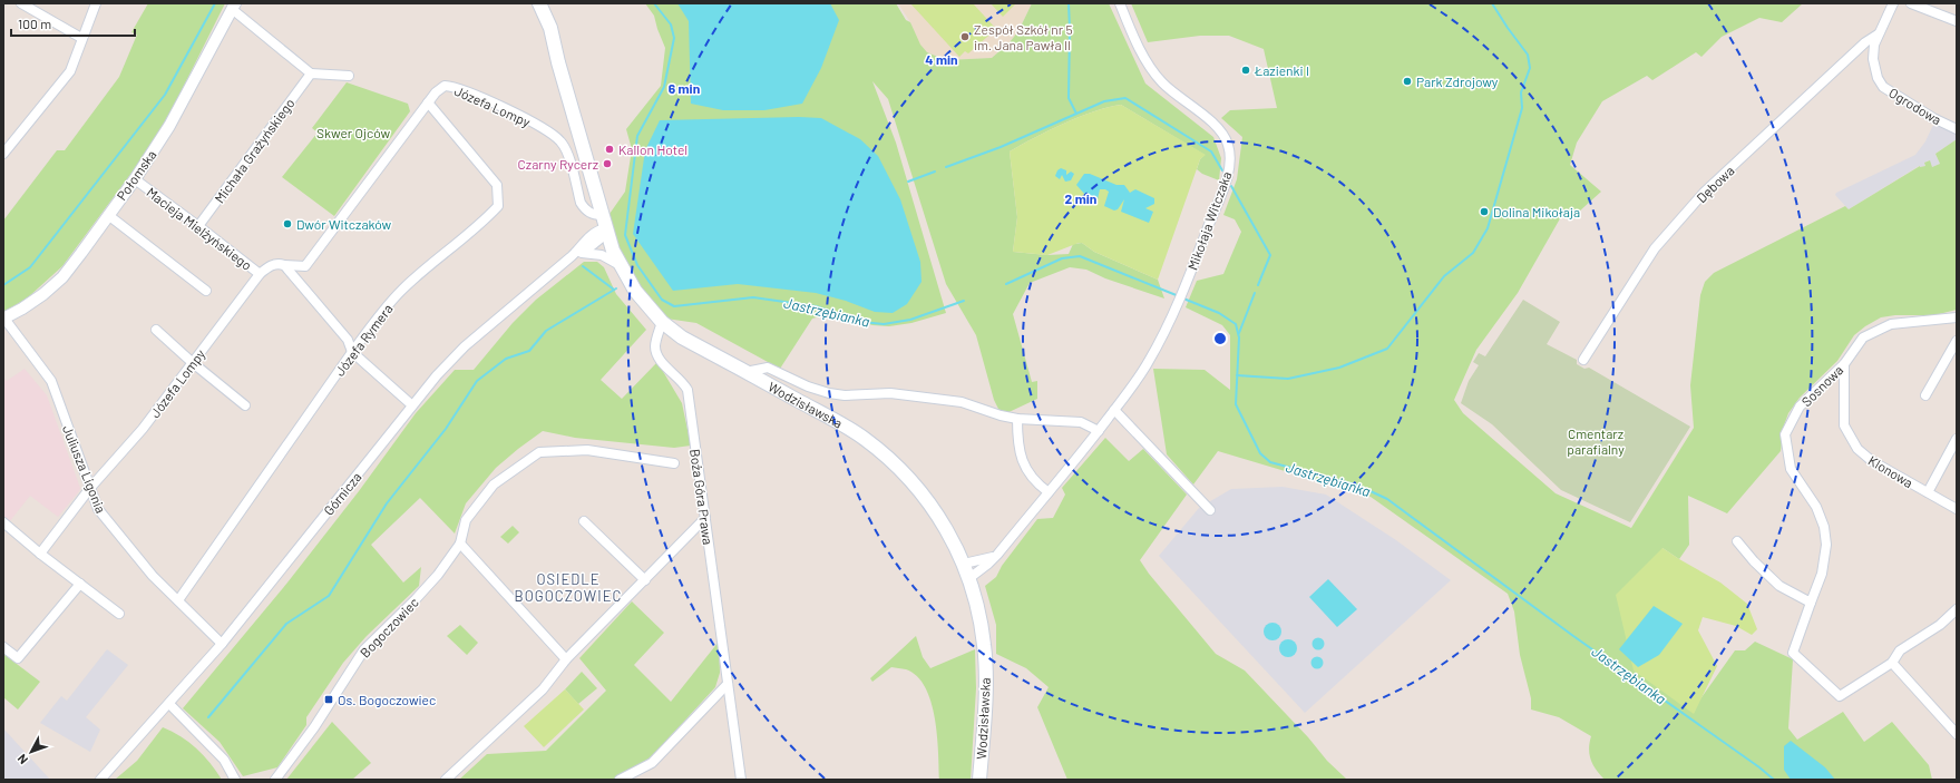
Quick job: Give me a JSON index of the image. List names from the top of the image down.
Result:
{
  "streets": {
    "main road": ["Wodzisławska"],
    "street": [
      "Józefa Lompy",
      "Ogrodowa",
      "Michała Grażyńskiego",
      "Połomska",
      "Dębowa",
      "Mikołaja Witczaka",
      "Macieja Mielżyńskiego",
      "Józefa Rymera",
      "Sosnowa",
      "Juliusza Ligonia",
      "Klonowa",
      "Górnicza",
      "Boża Góra Prawa",
      "Bogoczowiec"
    ]
  },
  "crossings": [
    ["Józefa Lompy", "Macieja Mielżyńskiego"],
    ["Józefa Lompy", "Józefa Rymera"],
    ["Józefa Lompy", "Wodzisławska"],
    ["Józefa Lompy", "Juliusza Ligonia"],
    ["Ogrodowa", "Dębowa"],
    ["Michała Grażyńskiego", "Macieja Mielżyńskiego"],
    ["Połomska", "Macieja Mielżyńskiego"],
    ["Połomska", "Juliusza Ligonia"],
    ["Józefa Rymera", "Juliusza Ligonia"],
    ["Sosnowa", "Klonowa"],
    ["Wodzisławska", "Górnicza"],
    ["Wodzisławska", "Boża Góra Prawa"],
    ["Juliusza Ligonia", "Górnicza"]
  ],
  "districts": ["OSIEDLE BOGOCZOWIEC"],
  "water": ["Jastrzębianka"],
  "parks": ["Skwer Ojców", "Cmentarz parafialny"],
  "places": {
    "other": [
      "Zespół Szkół nr 5 im. Jana Pawła II",
      "Łazienki I",
      "Park Zdrojowy",
      "Kallon Hotel",
      "Czarny Rycerz",
      "Dolina Mikołaja",
      "Dwór Witczaków"
    ],
    "transit": ["Os. Bogoczowiec"]
  },
  "scale_bar": "100 m",
  "north": "bottom left",
  "rings": ["4 min", "6 min", "2 min"]
}
